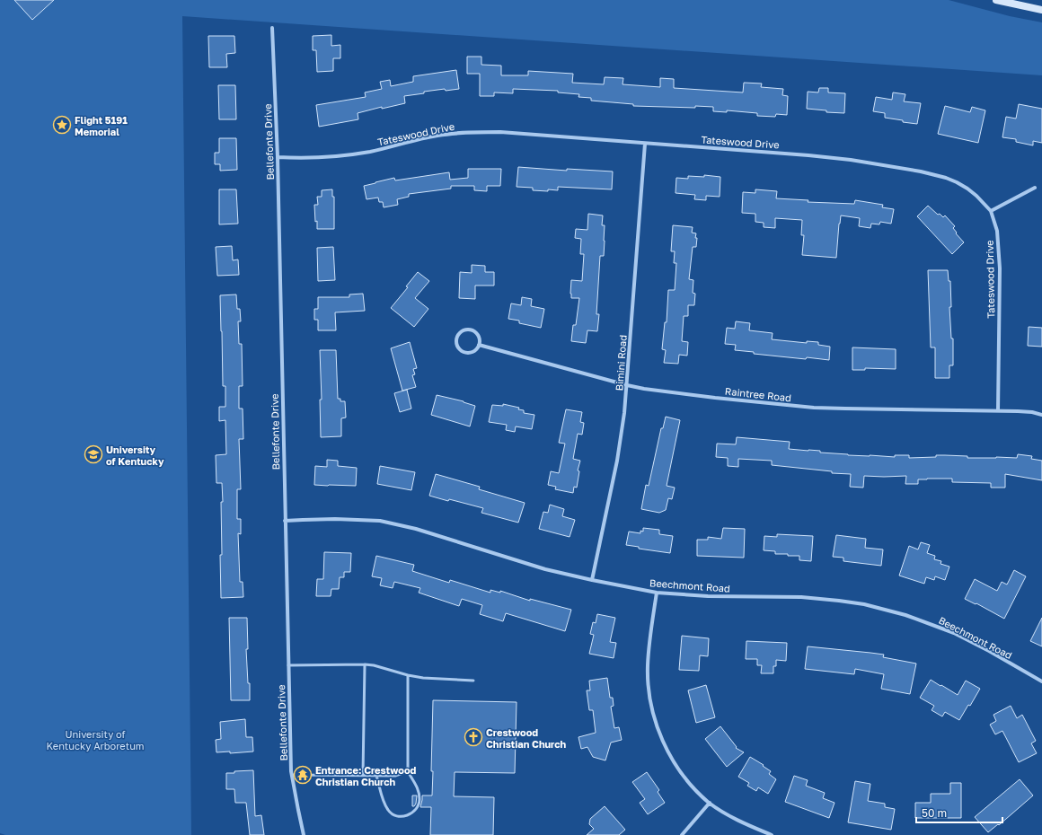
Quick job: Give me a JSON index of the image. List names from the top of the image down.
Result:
{
  "streets": {
    "street": [
      "Tateswood Drive",
      "Bellefonte Drive",
      "Bimini Road",
      "Raintree Road",
      "Beechmont Road"
    ]
  },
  "crossings": [
    ["Tateswood Drive", "Bellefonte Drive"],
    ["Tateswood Drive", "Bimini Road"],
    ["Tateswood Drive", "Raintree Road"],
    ["Bellefonte Drive", "Beechmont Road"],
    ["Bimini Road", "Raintree Road"],
    ["Bimini Road", "Beechmont Road"]
  ],
  "parks": ["University of Kentucky Arboretum"],
  "places": {
    "place": ["Flight 5191 Memorial"],
    "school or university": ["University of Kentucky"],
    "church": ["Crestwood Christian Church"],
    "temple": ["Entrance: Crestwood Christian Church"]
  },
  "scale_bar": "50 m"
}
